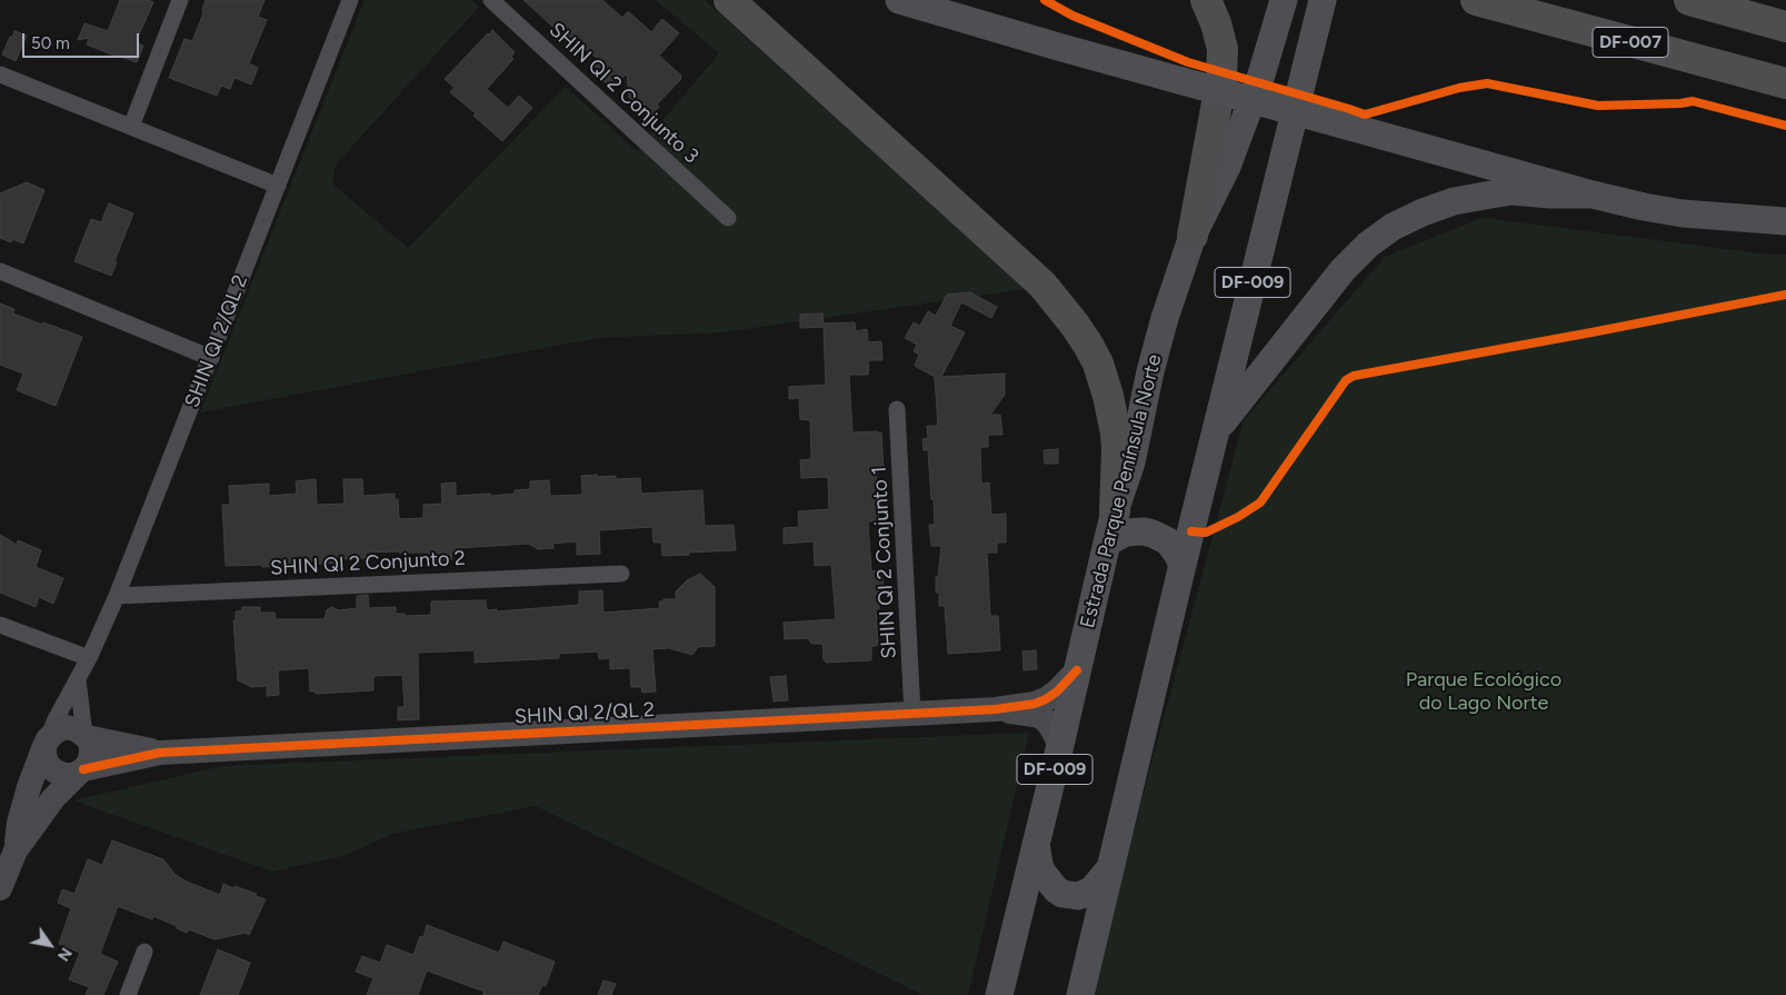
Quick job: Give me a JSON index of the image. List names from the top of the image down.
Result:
{
  "streets": {
    "highway": ["DF-007"],
    "main road": ["DF-009", "Estrada Parque Península Norte"],
    "street": [
      "SHIN QI 2 Conjunto 3",
      "SHIN QI 2/QL 2",
      "SHIN QI 2 Conjunto 1",
      "SHIN QI 2 Conjunto 2"
    ]
  },
  "crossings": [
    ["SHIN QI 2/QL 2", "Estrada Parque Península Norte"],
    ["SHIN QI 2/QL 2", "SHIN QI 2 Conjunto 1"],
    ["SHIN QI 2/QL 2", "SHIN QI 2 Conjunto 2"]
  ],
  "parks": ["Parque Ecológico do Lago Norte"],
  "scale_bar": "50 m",
  "north": "bottom right"
}
